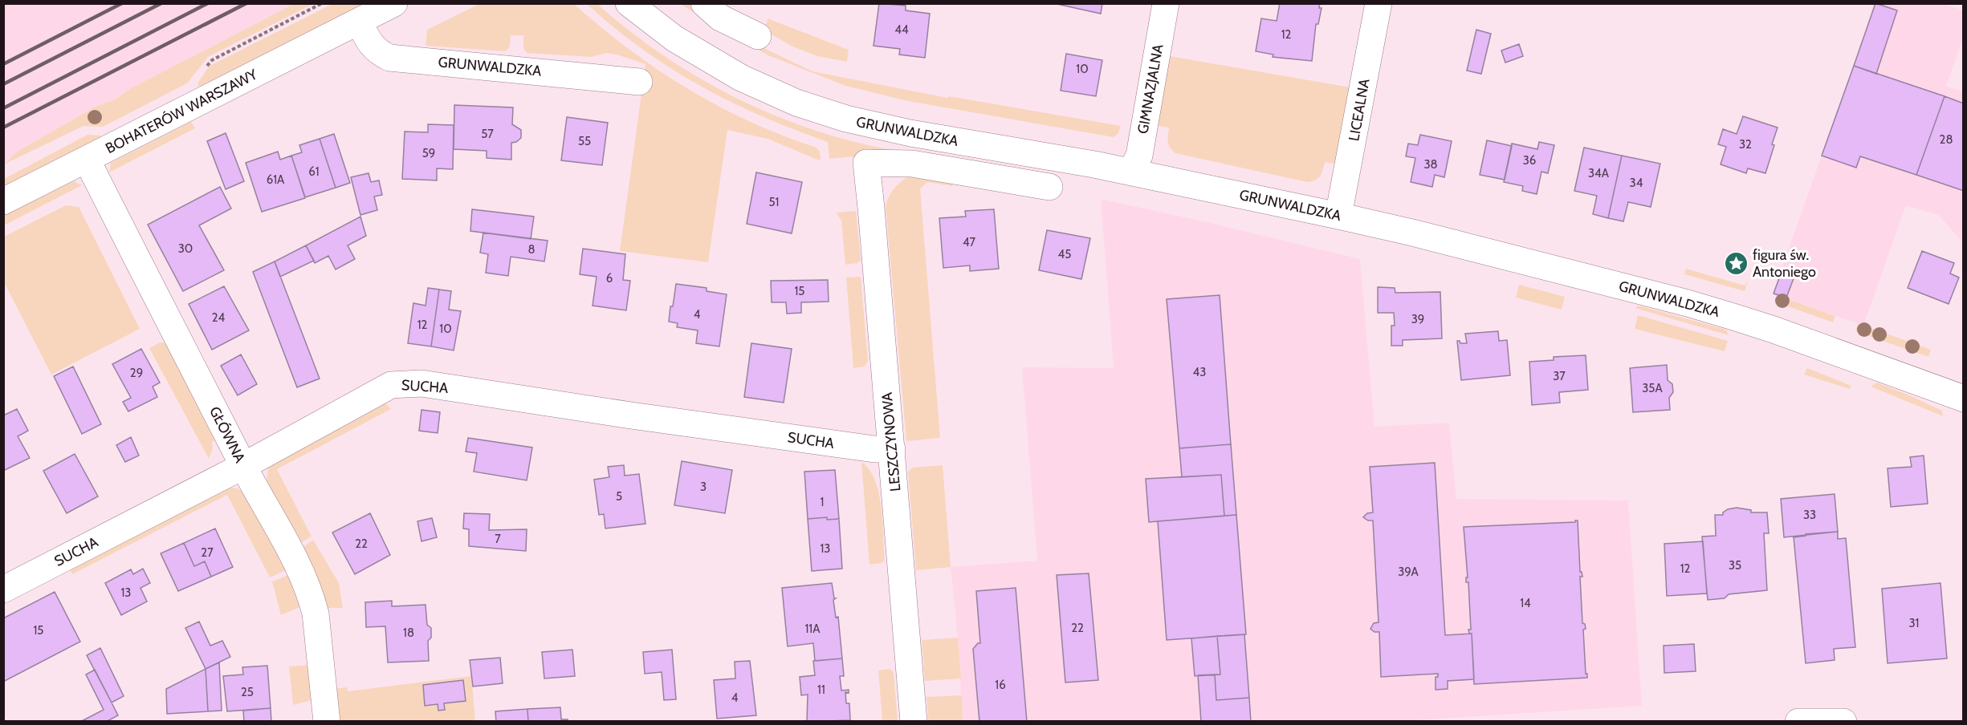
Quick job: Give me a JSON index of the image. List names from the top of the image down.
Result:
{
  "streets": {
    "street": [
      "GRUNWALDZKA",
      "GIMNAZJALNA",
      "LICEALNA",
      "BOHATERÓW WARSZAWY",
      "SUCHA",
      "GŁÓWNA",
      "LESZCZYNOWA"
    ]
  },
  "crossings": [
    ["GRUNWALDZKA", "GIMNAZJALNA"],
    ["GRUNWALDZKA", "LICEALNA"],
    ["GRUNWALDZKA", "BOHATERÓW WARSZAWY"],
    ["BOHATERÓW WARSZAWY", "GŁÓWNA"],
    ["SUCHA", "GŁÓWNA"],
    ["SUCHA", "LESZCZYNOWA"]
  ],
  "places": {
    "place": ["figura św. Antoniego"]
  },
  "house_numbers": [
    "44",
    "12",
    "10",
    "57",
    "28",
    "55",
    "32",
    "59",
    "36",
    "38",
    "61",
    "34A",
    "61A",
    "34",
    "51",
    "47",
    "30",
    "8",
    "45",
    "6",
    "15",
    "4",
    "24",
    "39",
    "12",
    "10",
    "43",
    "29",
    "37",
    "35A",
    "3",
    "5",
    "1",
    "33",
    "7",
    "22",
    "13",
    "27",
    "35",
    "12",
    "39A",
    "13",
    "14",
    "31",
    "22",
    "11A",
    "15",
    "18",
    "16",
    "11",
    "25",
    "4"
  ]
}
